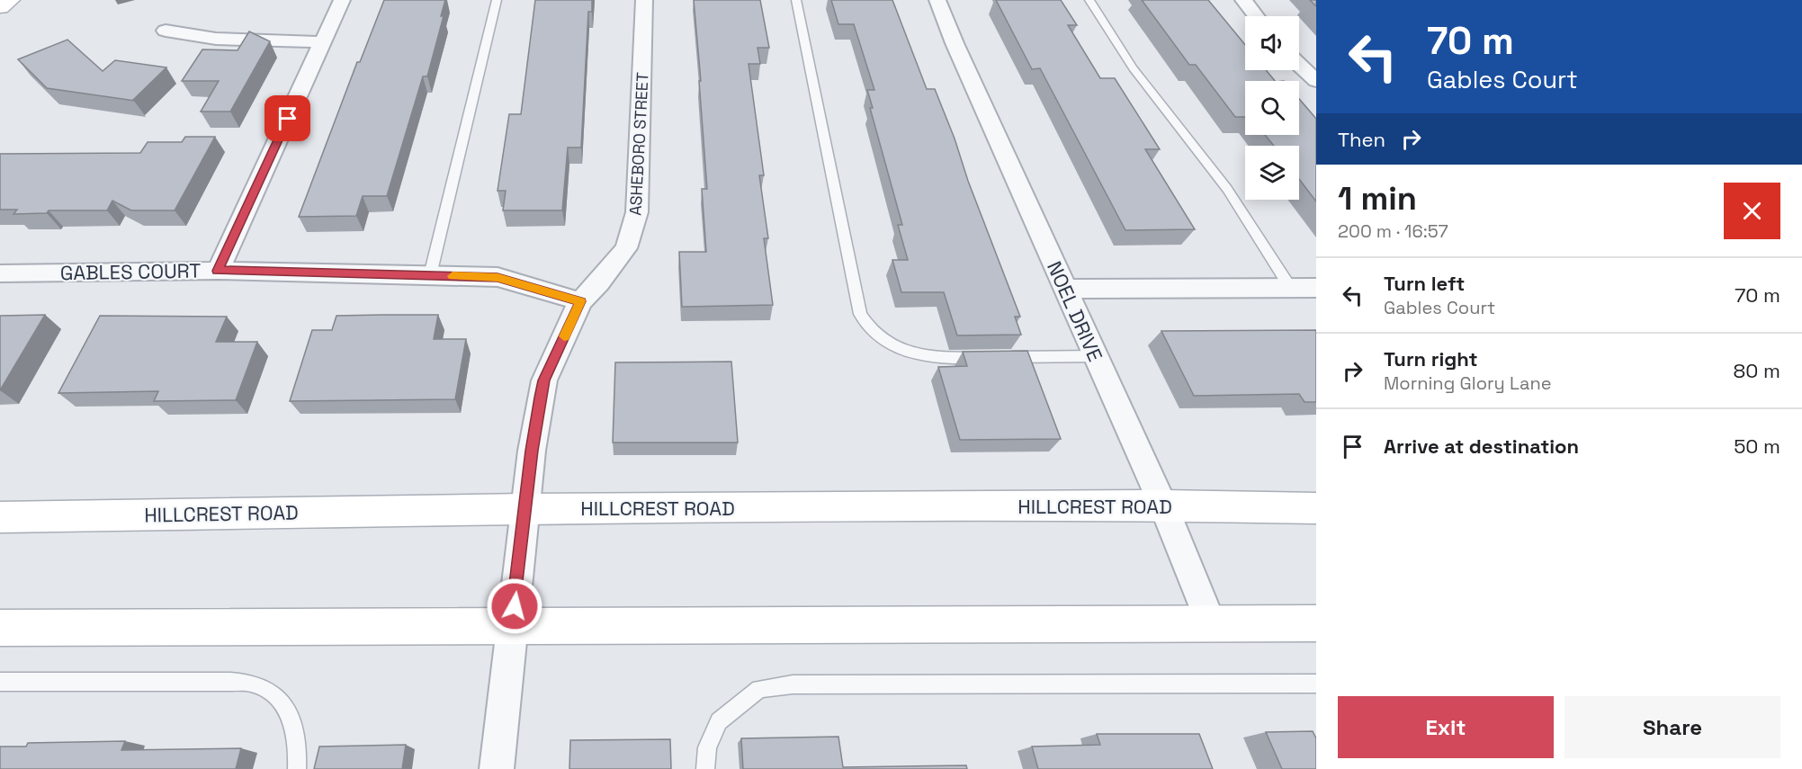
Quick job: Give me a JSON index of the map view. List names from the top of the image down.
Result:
{
  "streets": {
    "main road": ["HILLCREST ROAD"],
    "street": ["ASHEBORO STREET", "GABLES COURT", "NOEL DRIVE"]
  },
  "crossings": [
    ["ASHEBORO STREET", "GABLES COURT"],
    ["NOEL DRIVE", "HILLCREST ROAD"]
  ],
  "page": {
    "turn": ["70 m", "Gables Court"],
    "then": "Then",
    "heading": ["1 min", "200 m · 16:57"],
    "list": [
      {
        "name": "Turn left",
        "note": "Gables Court",
        "value": "70 m"
      },
      {
        "name": "Turn right",
        "note": "Morning Glory Lane",
        "value": "80 m"
      },
      {
        "name": "Arrive at destination",
        "value": "50 m"
      }
    ],
    "buttons": ["Exit", "Share"]
  }
}
